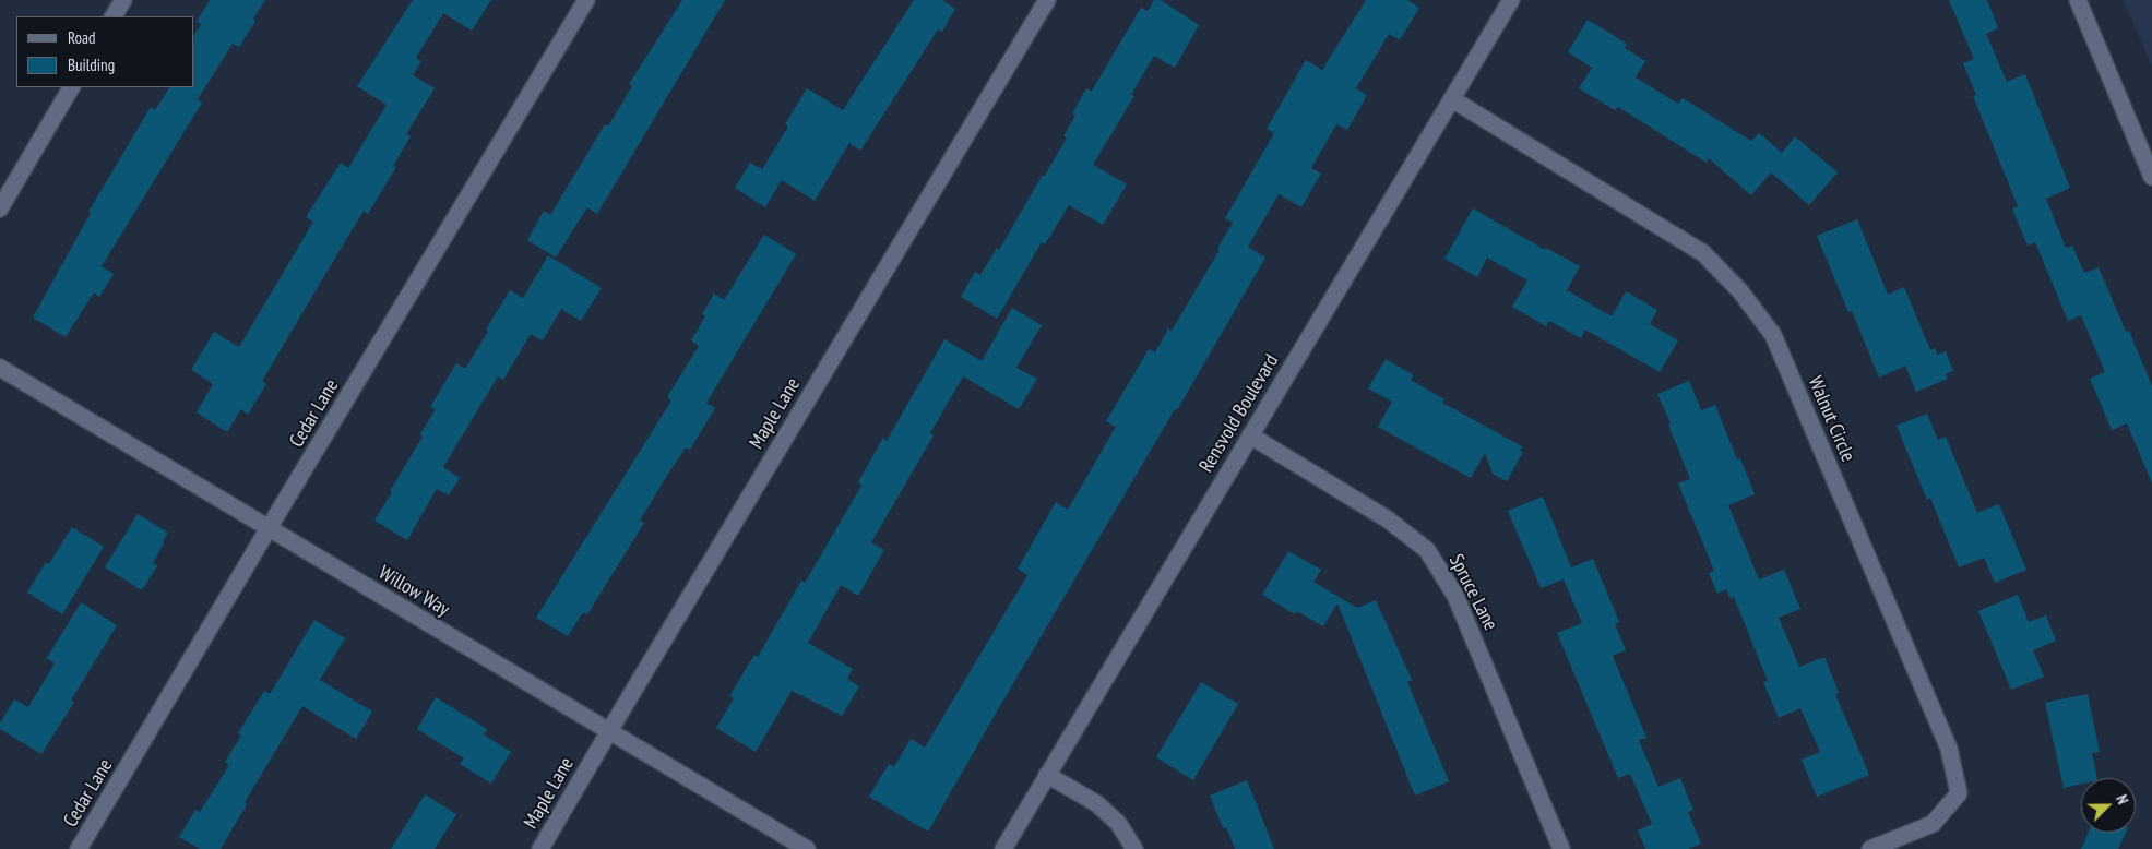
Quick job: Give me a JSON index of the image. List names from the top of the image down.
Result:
{
  "streets": {
    "street": [
      "Cedar Lane",
      "Maple Lane",
      "Rensvold Boulevard",
      "Walnut Circle",
      "Willow Way",
      "Spruce Lane"
    ]
  },
  "crossings": [
    ["Cedar Lane", "Willow Way"],
    ["Maple Lane", "Willow Way"],
    ["Rensvold Boulevard", "Walnut Circle"],
    ["Rensvold Boulevard", "Spruce Lane"]
  ],
  "legend": ["Road", "Building"],
  "north": "top right"
}
